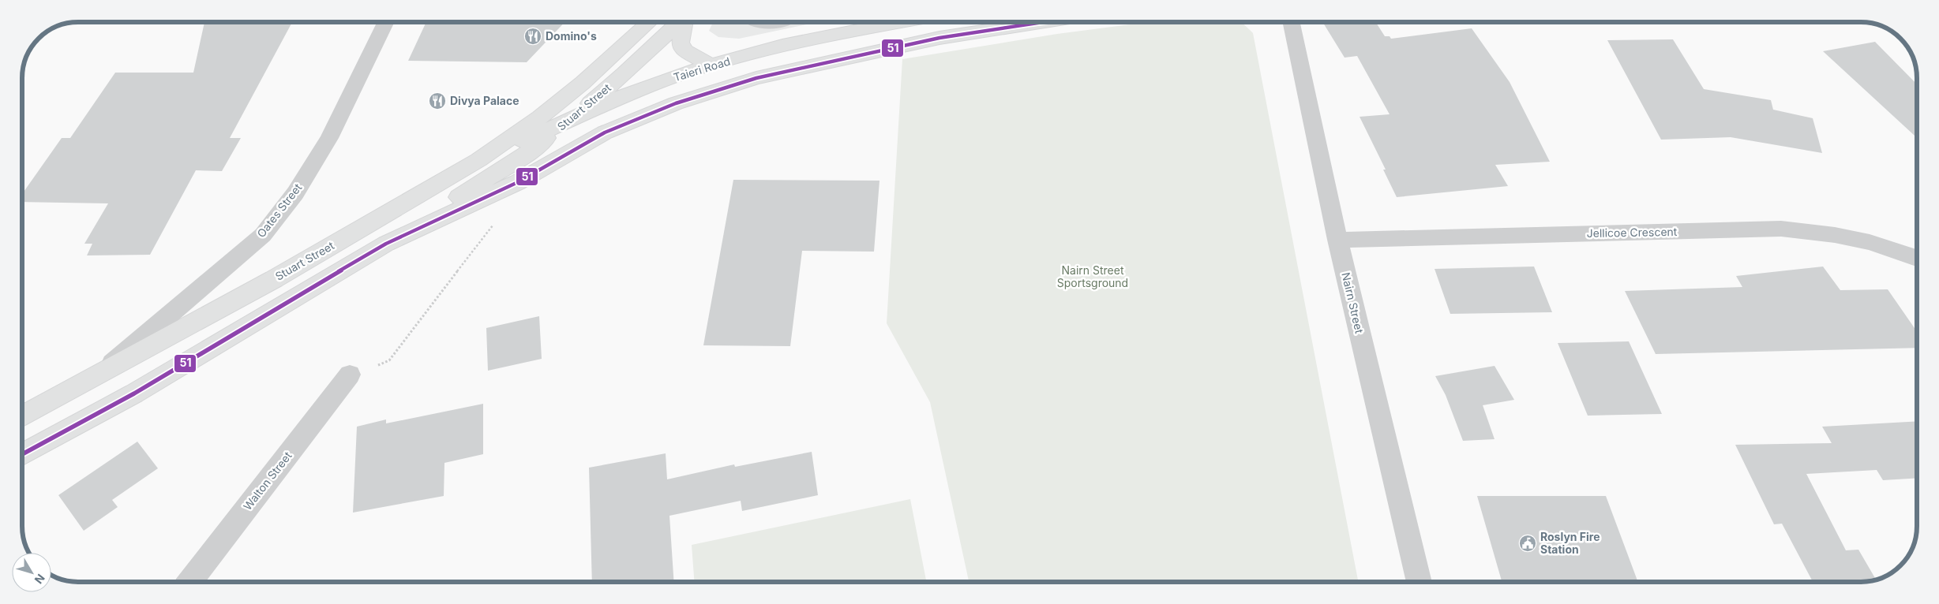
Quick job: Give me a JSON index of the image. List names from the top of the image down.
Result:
{
  "streets": {
    "main road": ["Taieri Road", "Stuart Street"],
    "street": [
      "Oates Street",
      "Jellicoe Crescent",
      "Nairn Street",
      "Walton Street"
    ]
  },
  "crossings": [
    ["Taieri Road", "Stuart Street"],
    ["Stuart Street", "Oates Street"],
    ["Jellicoe Crescent", "Nairn Street"]
  ],
  "parks": ["Nairn Street Sportsground"],
  "places": {
    "restaurant": ["Domino's", "Divya Palace"],
    "public building": ["Roslyn Fire Station"]
  },
  "lines": ["transit line 51"],
  "north": "bottom right"
}
